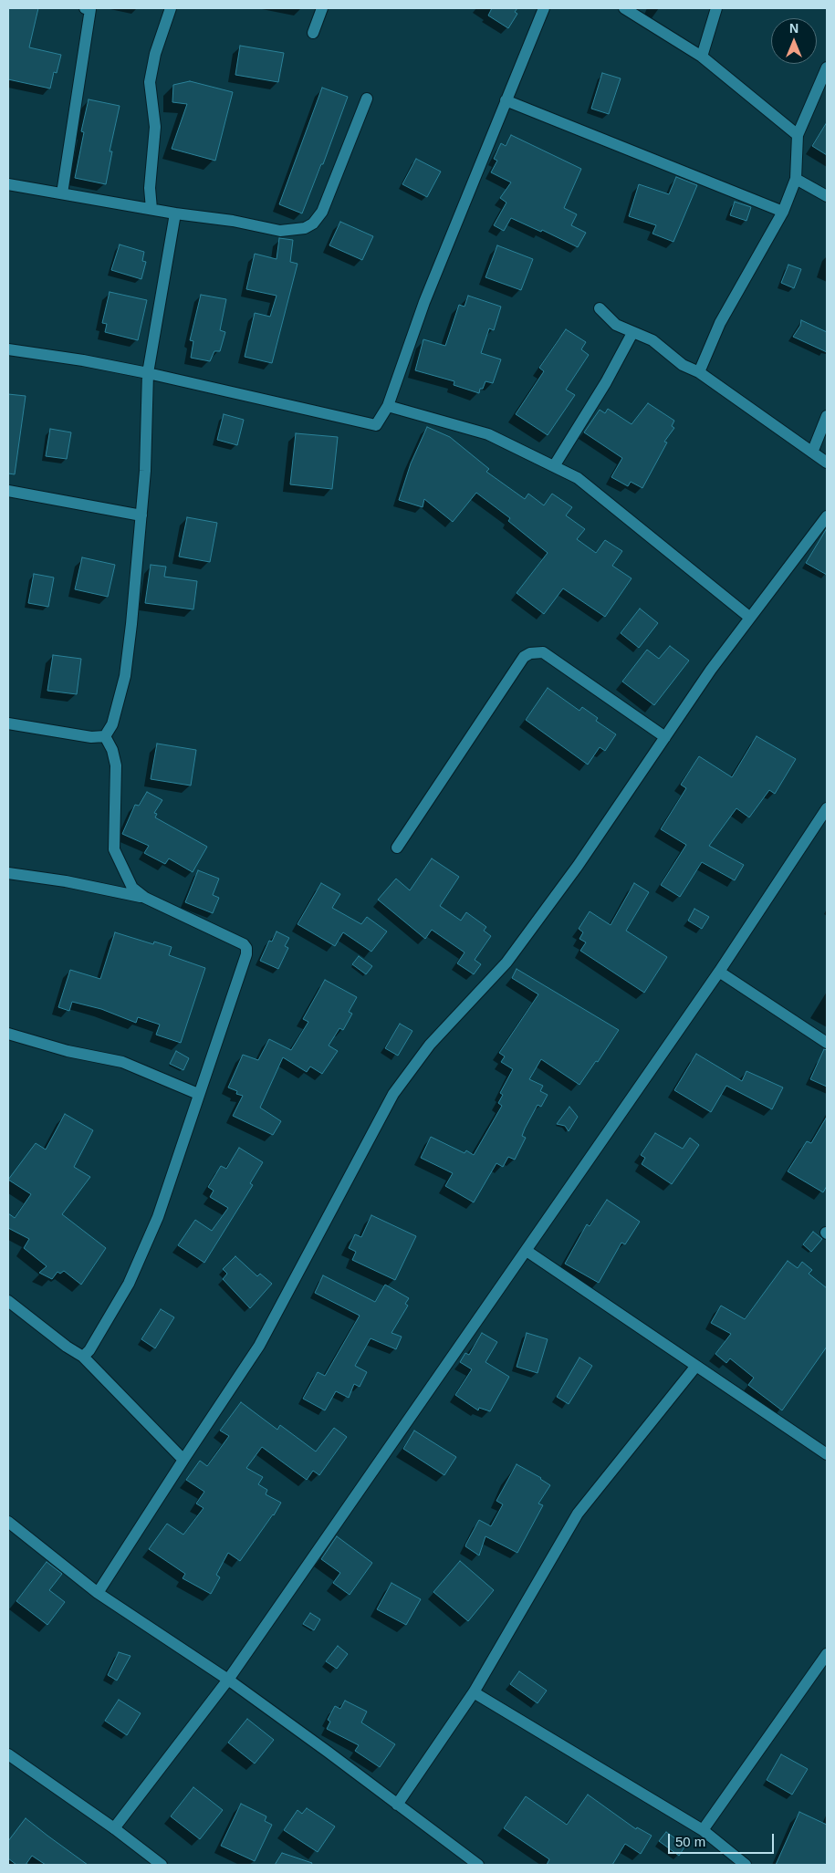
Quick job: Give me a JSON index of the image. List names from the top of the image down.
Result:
{
  "scale_bar": "50 m",
  "north": "top"
}
